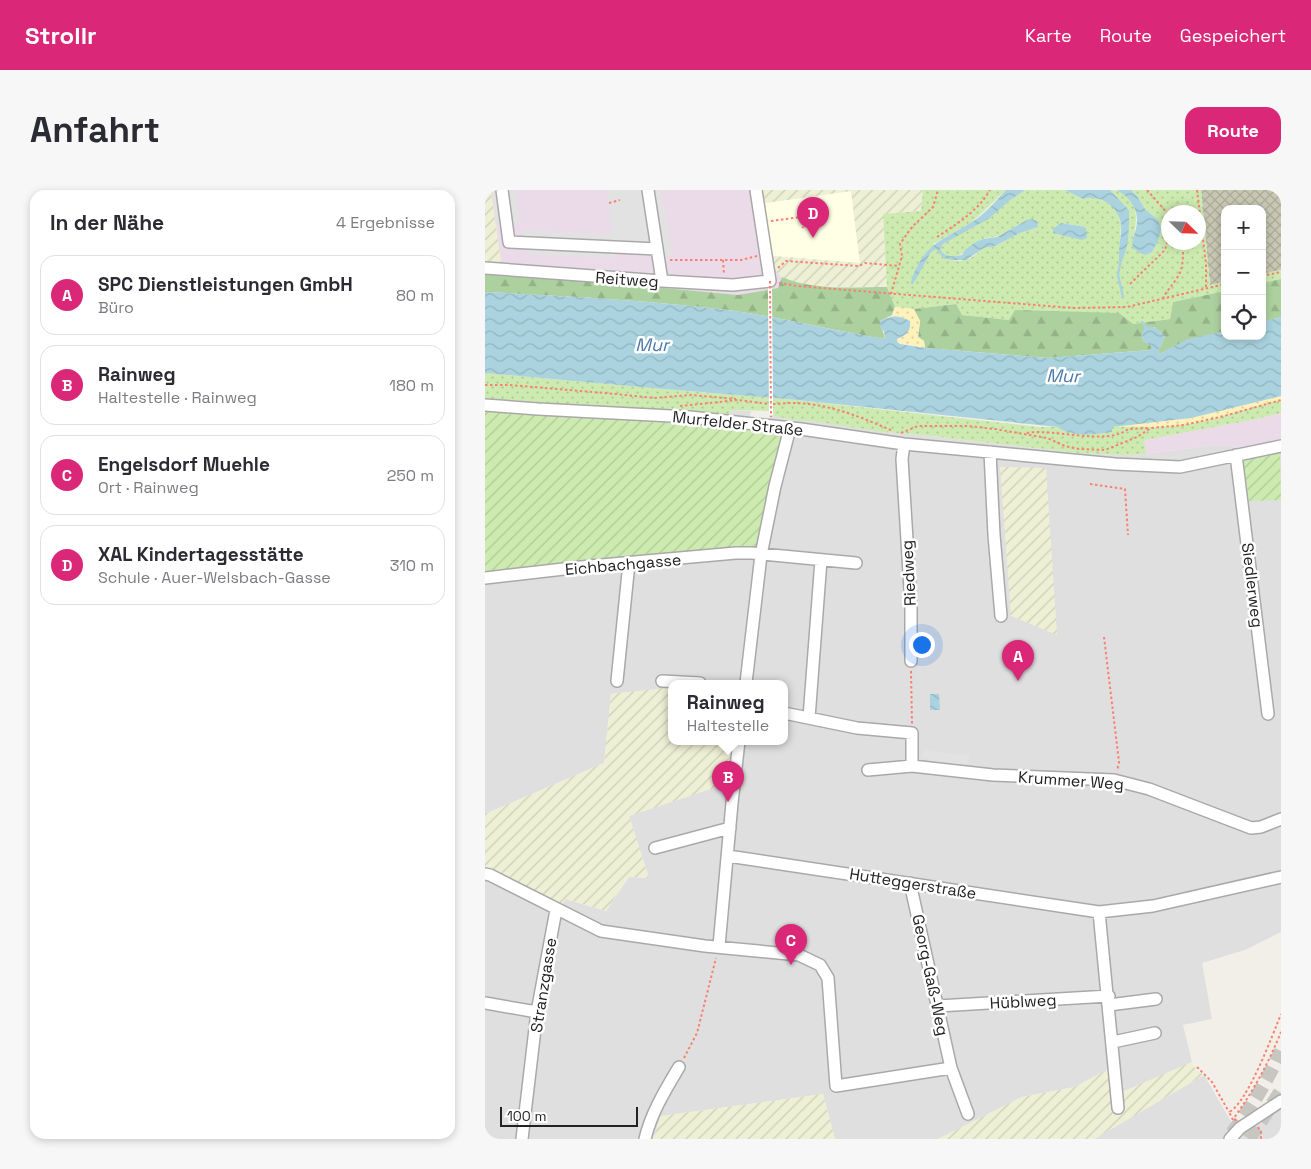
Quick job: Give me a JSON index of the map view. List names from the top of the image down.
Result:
{
  "streets": {
    "street": [
      "Reitweg",
      "Murfelder Straße",
      "Eichbachgasse",
      "Riedweg",
      "Siedlerweg",
      "Krummer Weg",
      "Hutteggerstraße",
      "Georg-Gaß-Weg",
      "Stranzgasse",
      "Hüblweg"
    ]
  },
  "crossings": [
    ["Murfelder Straße", "Riedweg"],
    ["Murfelder Straße", "Siedlerweg"],
    ["Hutteggerstraße", "Georg-Gaß-Weg"],
    ["Georg-Gaß-Weg", "Hüblweg"]
  ],
  "water": ["Mur"],
  "scale_bar": "100 m",
  "north": "bottom right",
  "page": {
    "header": "Strollr",
    "nav": ["Karte", "Route", "Gespeichert"],
    "buttons": "Route",
    "title": "Anfahrt",
    "heading": ["In der Nähe", "4 Ergebnisse"],
    "pins": [
      "D",
      "A",
      "B",
      "C"
    ],
    "map_buttons": ["+", "−"],
    "list": [
      {
        "mark": "A",
        "name": "SPC Dienstleistungen GmbH",
        "note": "Büro",
        "value": "80 m"
      },
      {
        "mark": "B",
        "name": "Rainweg",
        "note": "Haltestelle · Rainweg",
        "value": "180 m"
      },
      {
        "mark": "C",
        "name": "Engelsdorf Muehle",
        "note": "Ort · Rainweg",
        "value": "250 m"
      },
      {
        "mark": "D",
        "name": "XAL Kindertagesstätte",
        "note": "Schule · Auer-Welsbach-Gasse",
        "value": "310 m"
      }
    ],
    "popup": ["Rainweg", "Haltestelle"],
    "scale": "100 m"
  }
}
